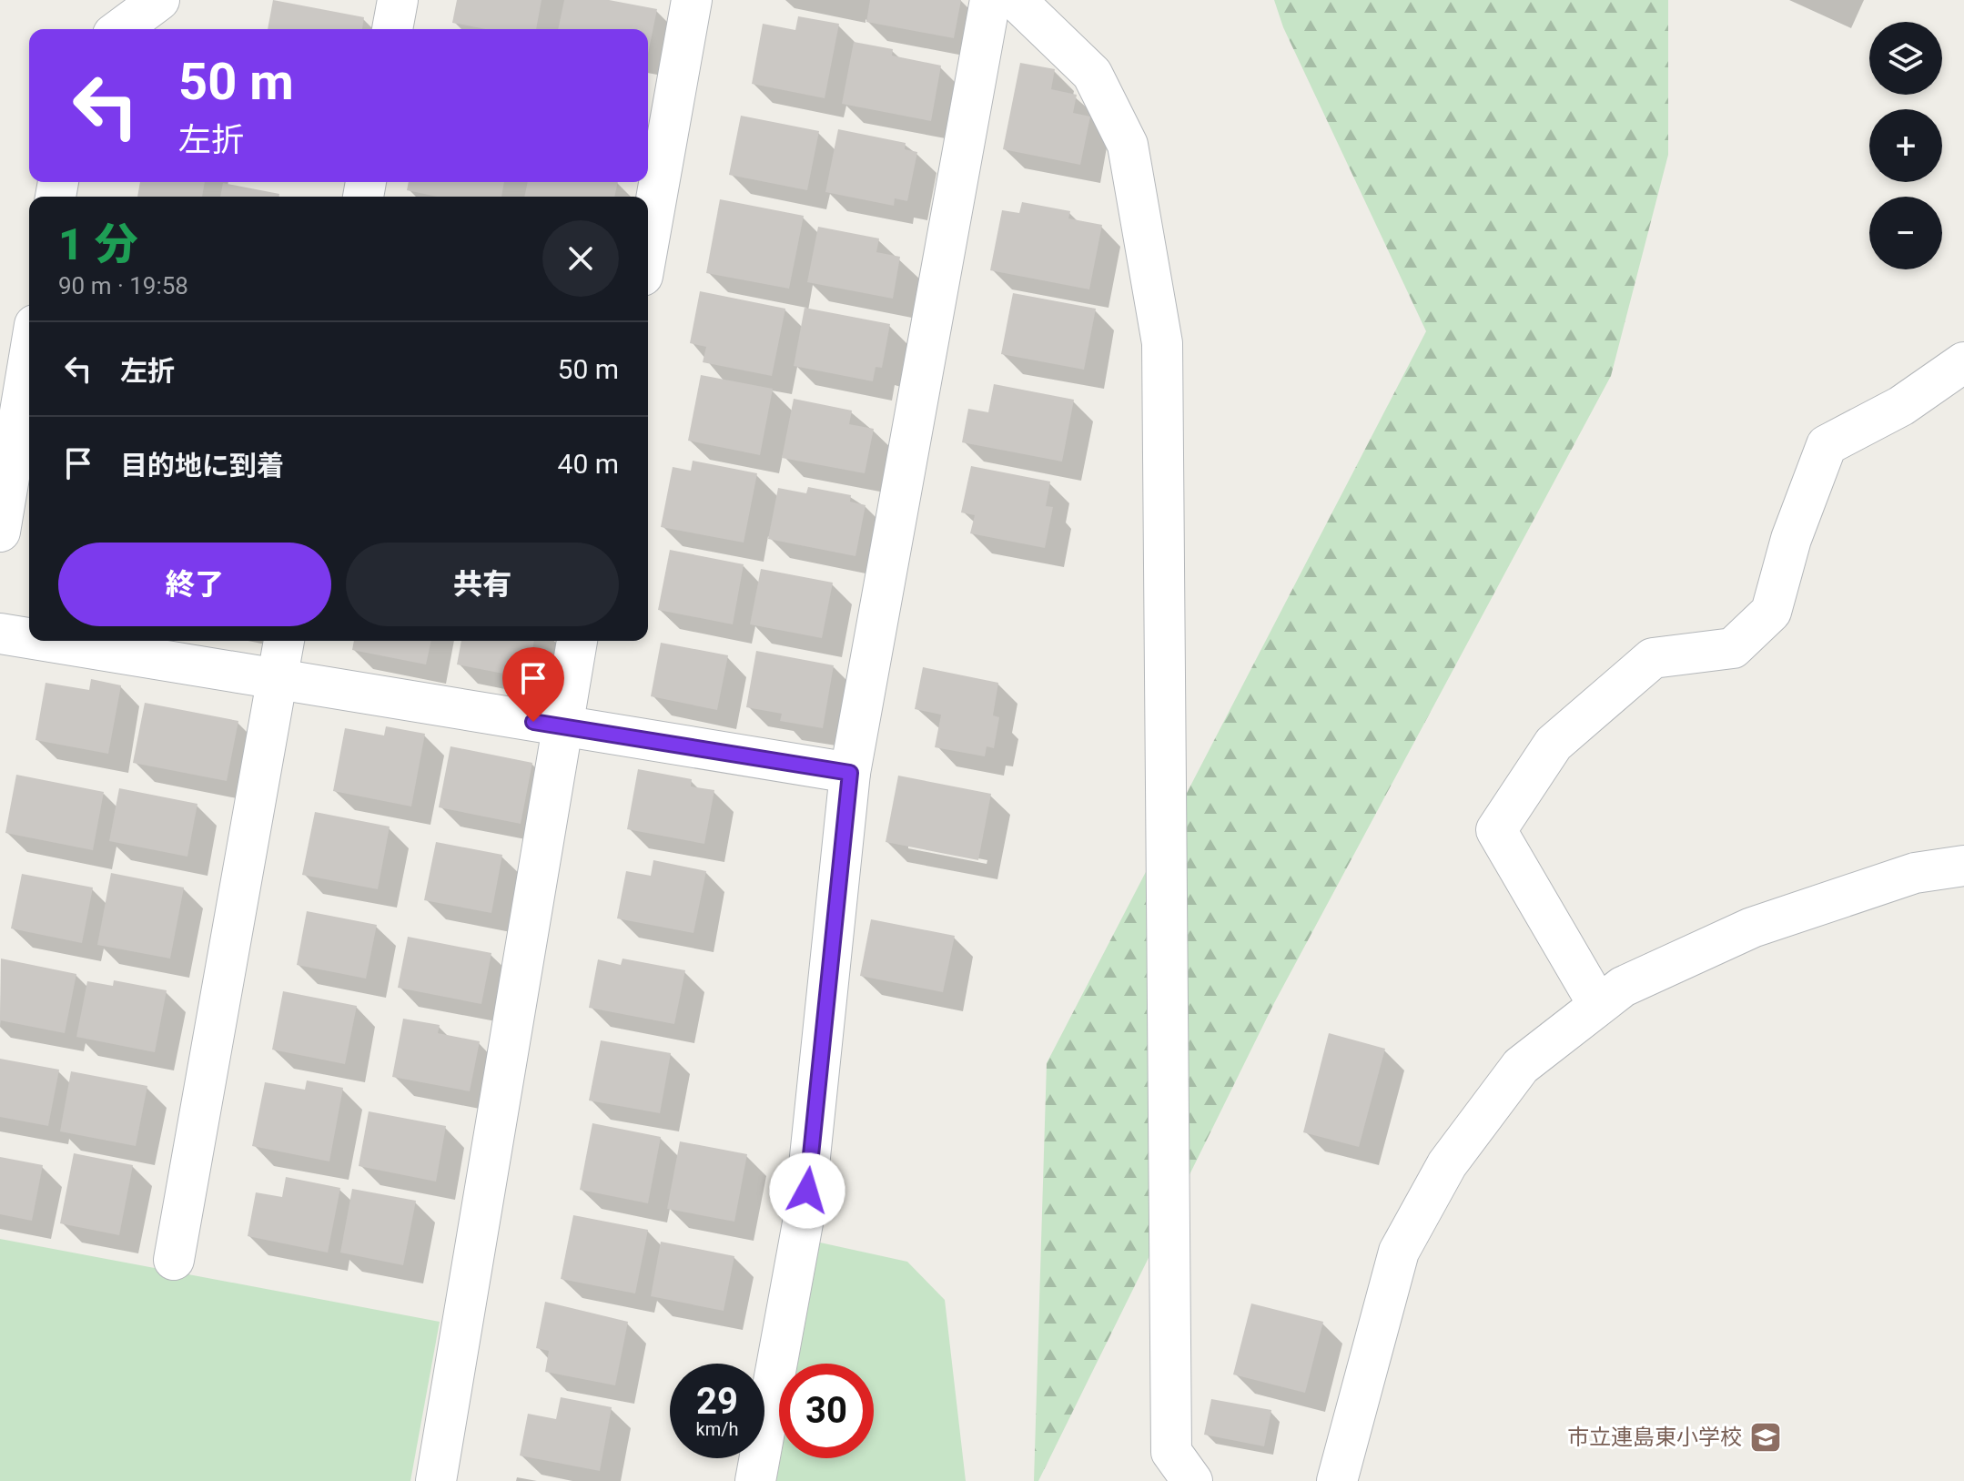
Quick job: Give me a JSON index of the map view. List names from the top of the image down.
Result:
{
  "places": {
    "school or university": ["市立連島東小学校"]
  },
  "page": {
    "map_buttons": ["+", "−"],
    "turn": ["50 m", "左折"],
    "heading": ["1 分", "90 m · 19:58"],
    "list": [
      {
        "name": "左折",
        "value": "50 m"
      },
      {
        "name": "目的地に到着",
        "value": "40 m"
      }
    ],
    "buttons": ["終了", "共有"],
    "speed": "29 km/h",
    "limit": "30"
  }
}
